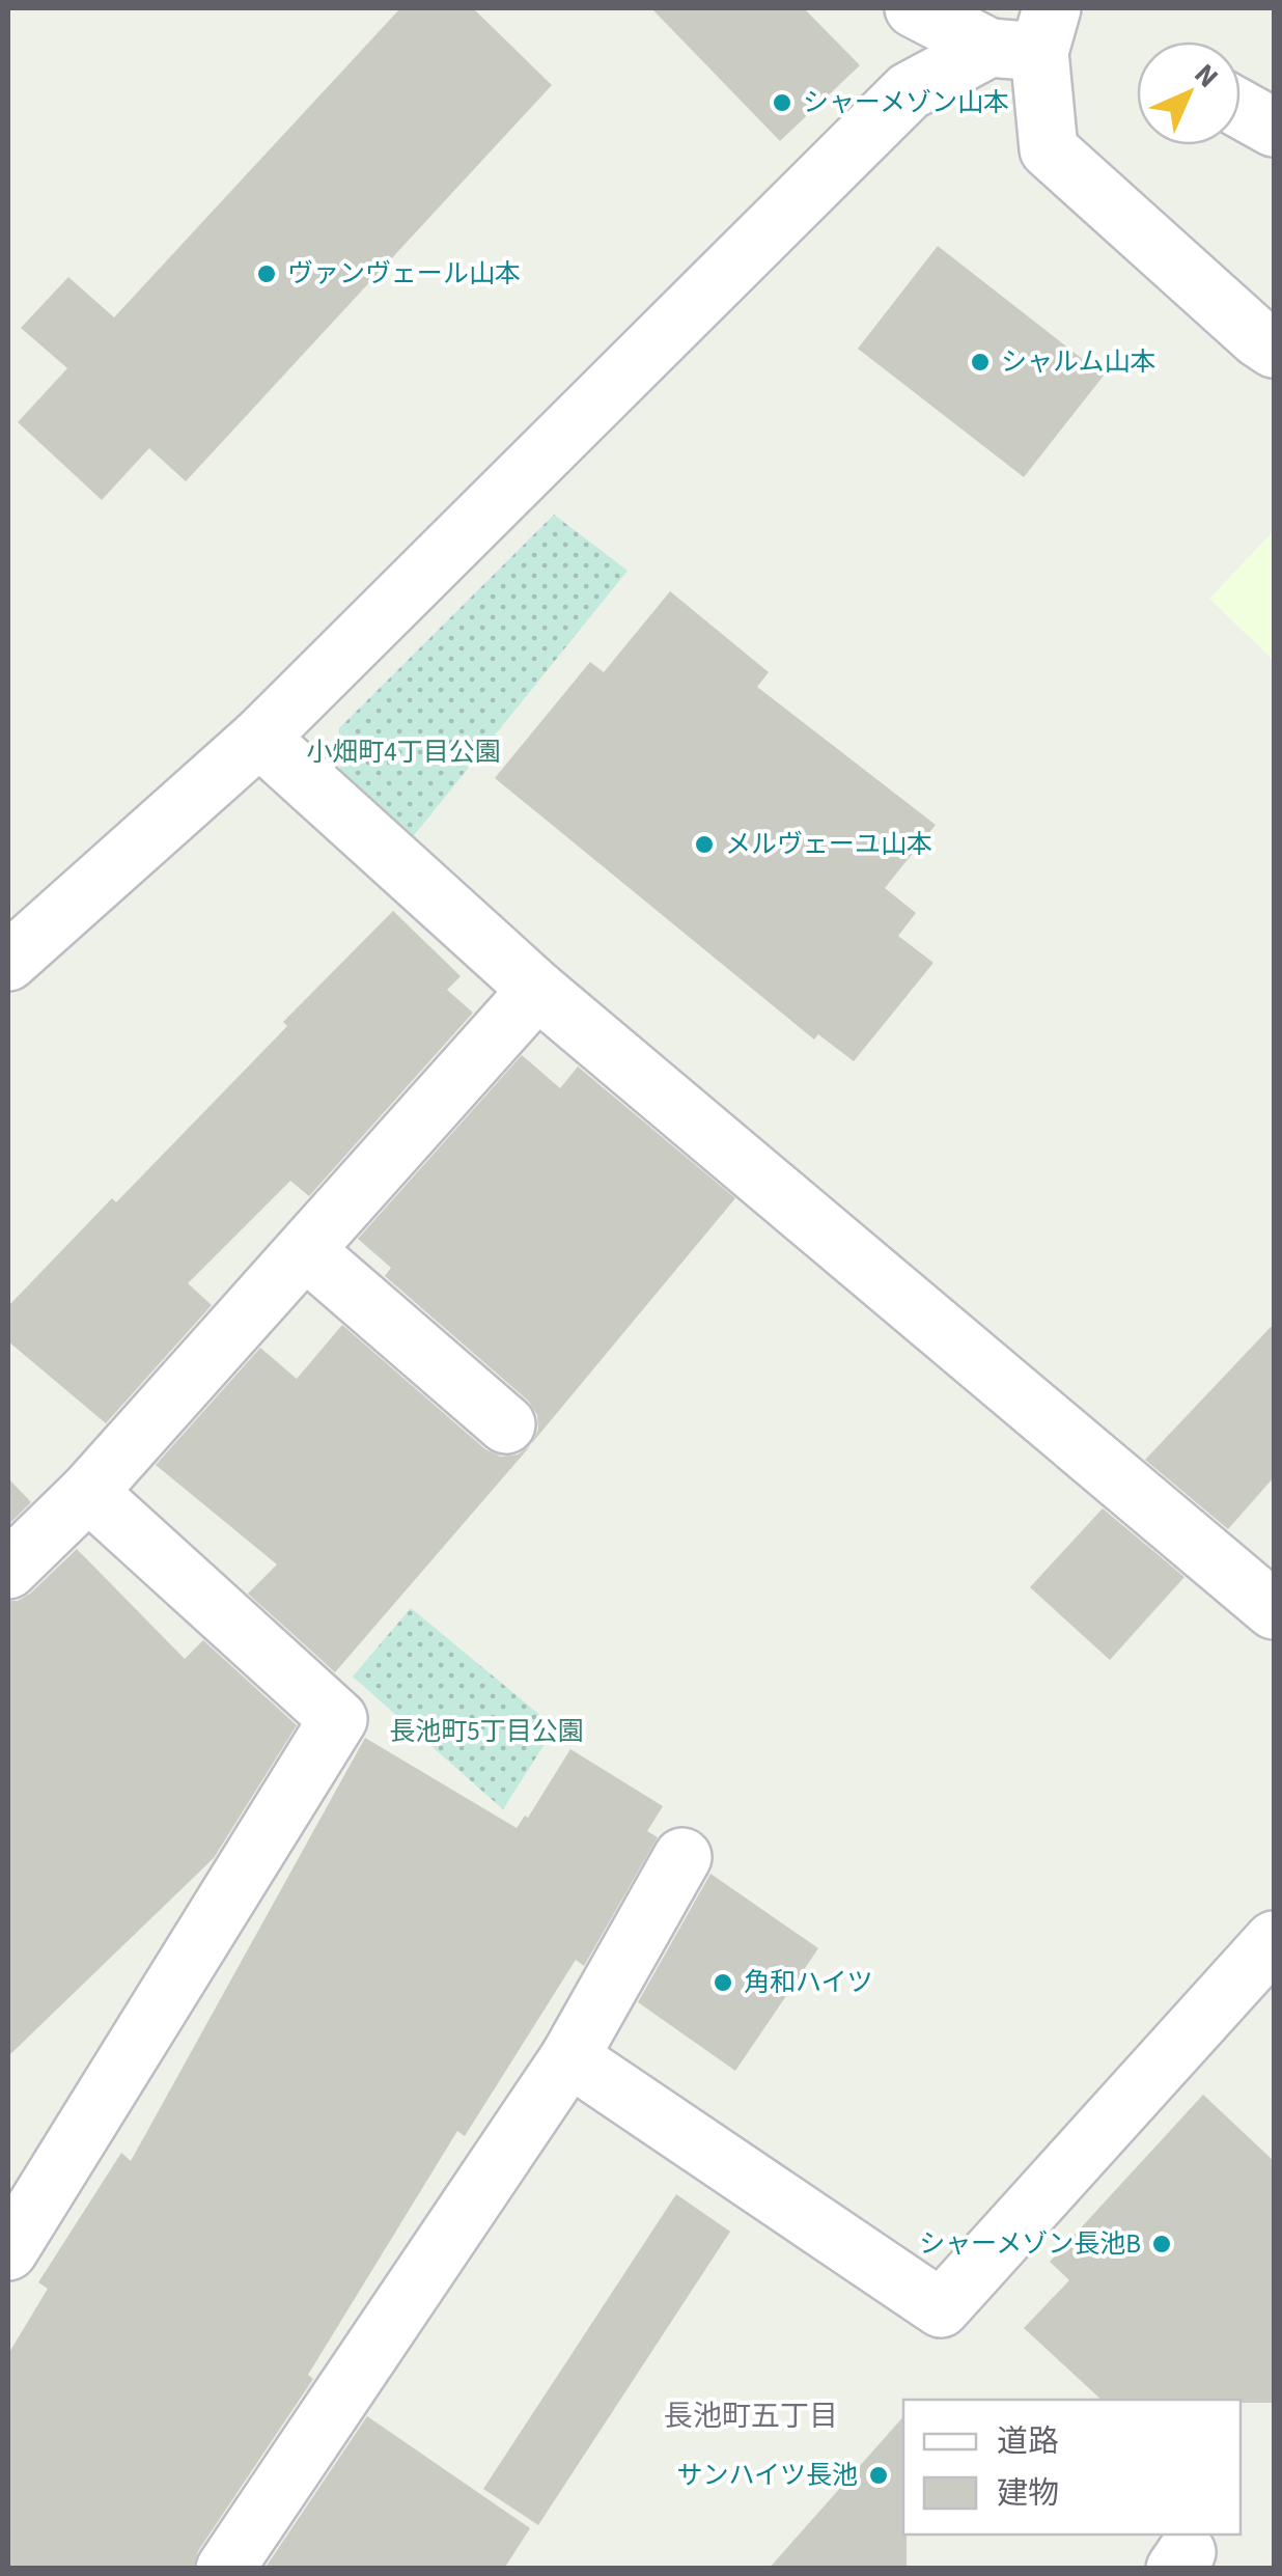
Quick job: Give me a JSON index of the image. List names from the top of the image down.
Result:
{
  "districts": ["長池町五丁目"],
  "parks": ["小畑町4丁目公園", "長池町5丁目公園"],
  "places": [
    "シャーメゾン山本",
    "ヴァンヴェール山本",
    "シャルム山本",
    "メルヴェーユ山本",
    "角和ハイツ",
    "シャーメゾン長池B",
    "サンハイツ長池"
  ],
  "legend": ["道路", "建物"],
  "north": "top right"
}
